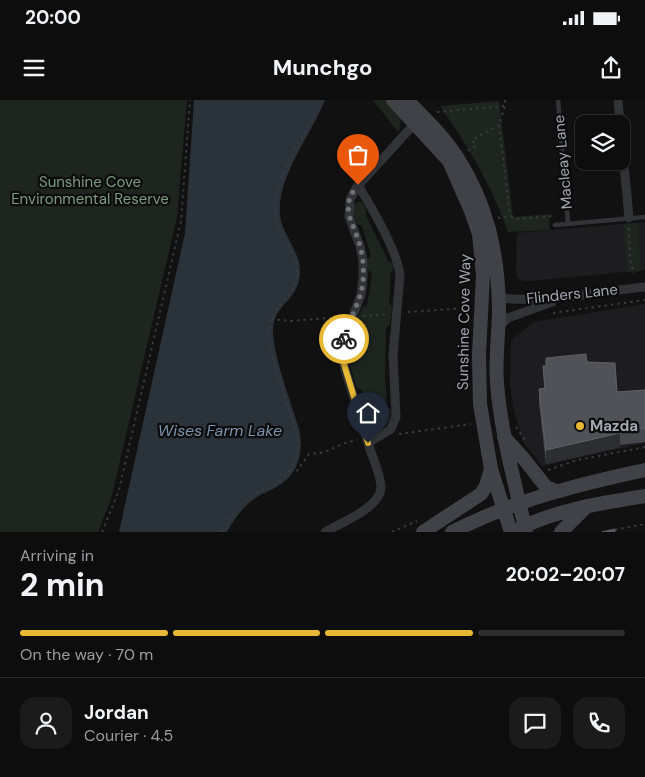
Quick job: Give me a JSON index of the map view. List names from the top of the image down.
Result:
{
  "streets": {
    "street": ["Flinders Lane", "Sunshine Cove Way"],
    "lane": ["Macleay Lane"]
  },
  "crossings": [
    ["Flinders Lane", "Sunshine Cove Way"]
  ],
  "water": ["Wises Farm Lake"],
  "parks": ["Sunshine Cove Environmental Reserve"],
  "places": ["Mazda"],
  "page": {
    "status": "20:00",
    "header": "Munchgo",
    "heading": ["2 min", "Arriving in", "20:02–20:07"],
    "panel": ["Jordan", "Courier · 4.5"],
    "bar": "On the way · 70 m"
  }
}
